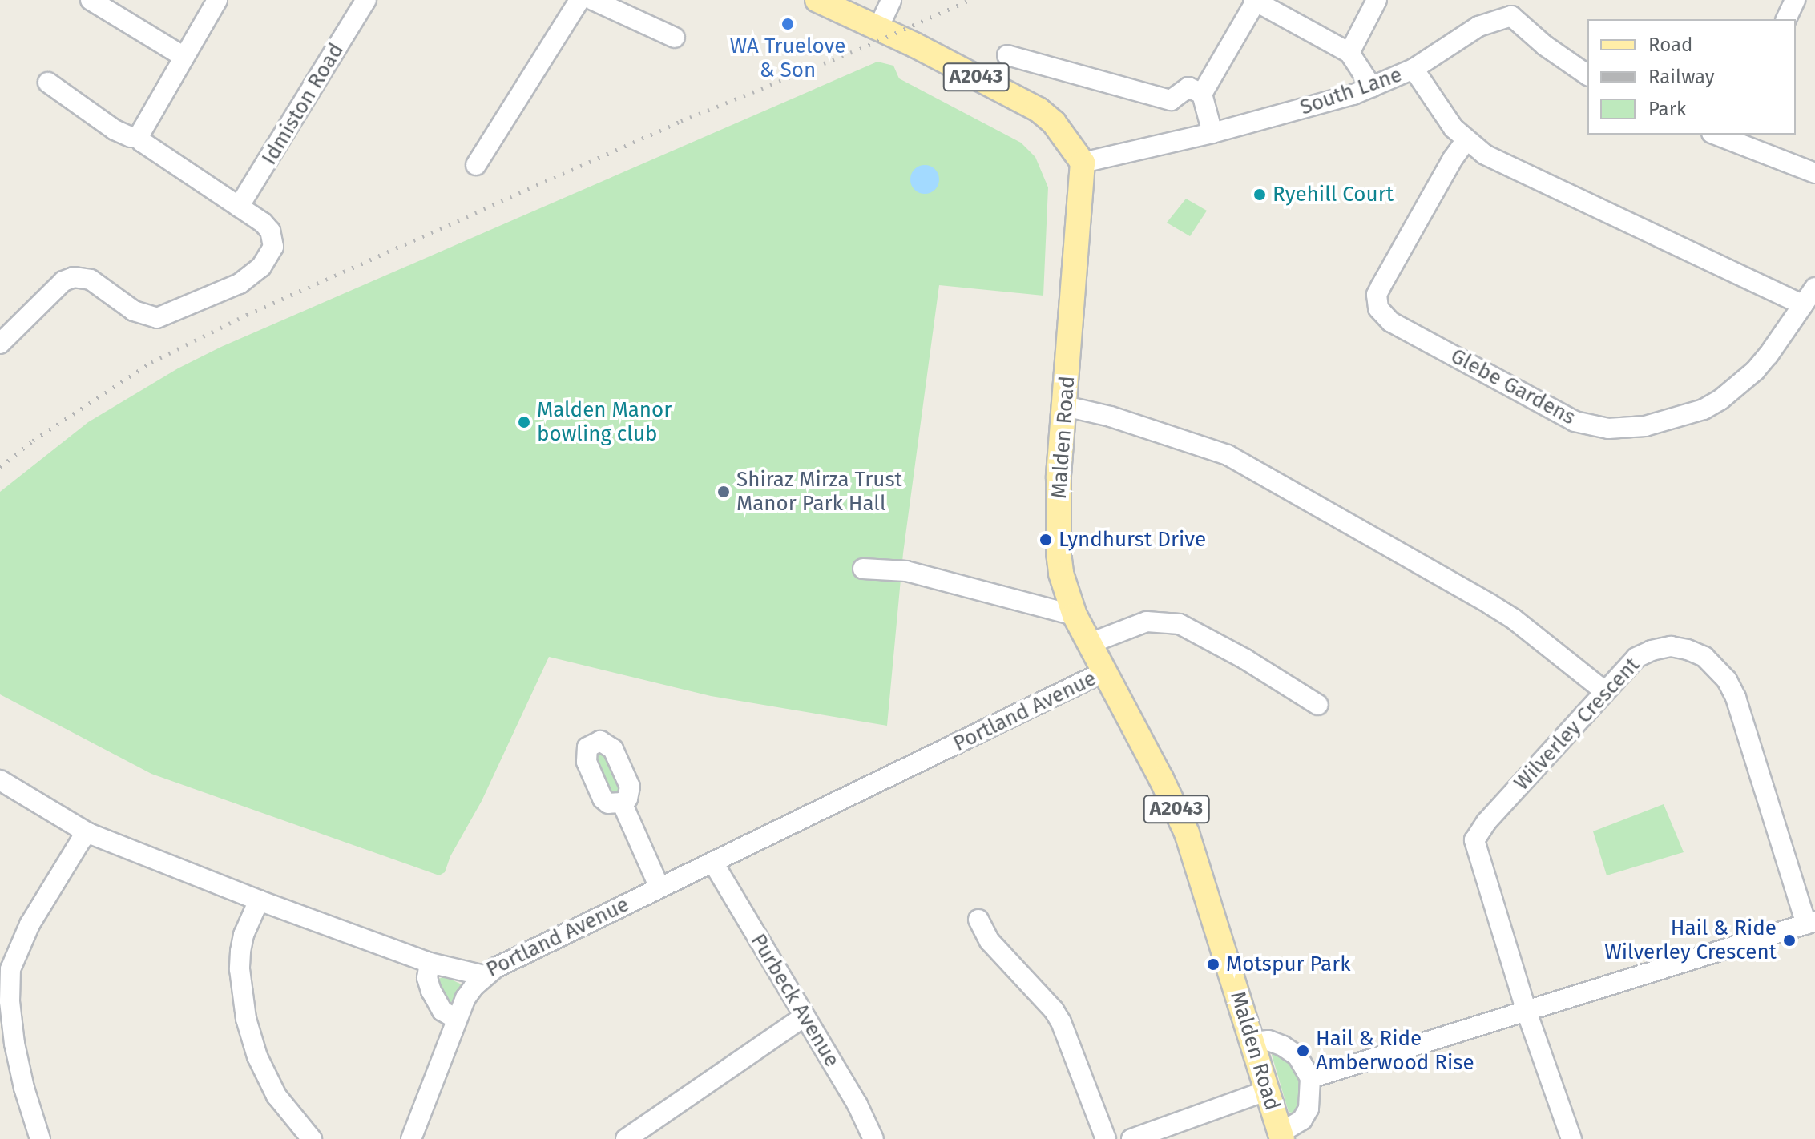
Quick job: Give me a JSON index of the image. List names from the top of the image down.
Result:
{
  "streets": {
    "main road": ["A2043", "Malden Road"],
    "street": [
      "South Lane",
      "Idmiston Road",
      "Glebe Gardens",
      "Portland Avenue",
      "Wilverley Crescent",
      "Purbeck Avenue"
    ]
  },
  "crossings": [
    ["A2043", "South Lane"],
    ["A2043", "Malden Road"],
    ["South Lane", "Malden Road"],
    ["Malden Road", "Portland Avenue"],
    ["Portland Avenue", "Purbeck Avenue"]
  ],
  "places": [
    "WA Truelove & Son",
    "Ryehill Court",
    "Malden Manor bowling club",
    "Shiraz Mirza Trust Manor Park Hall",
    "Lyndhurst Drive",
    "Hail & Ride Wilverley Crescent",
    "Motspur Park",
    "Hail & Ride Amberwood Rise"
  ],
  "legend": ["Road", "Railway", "Park"]
}
